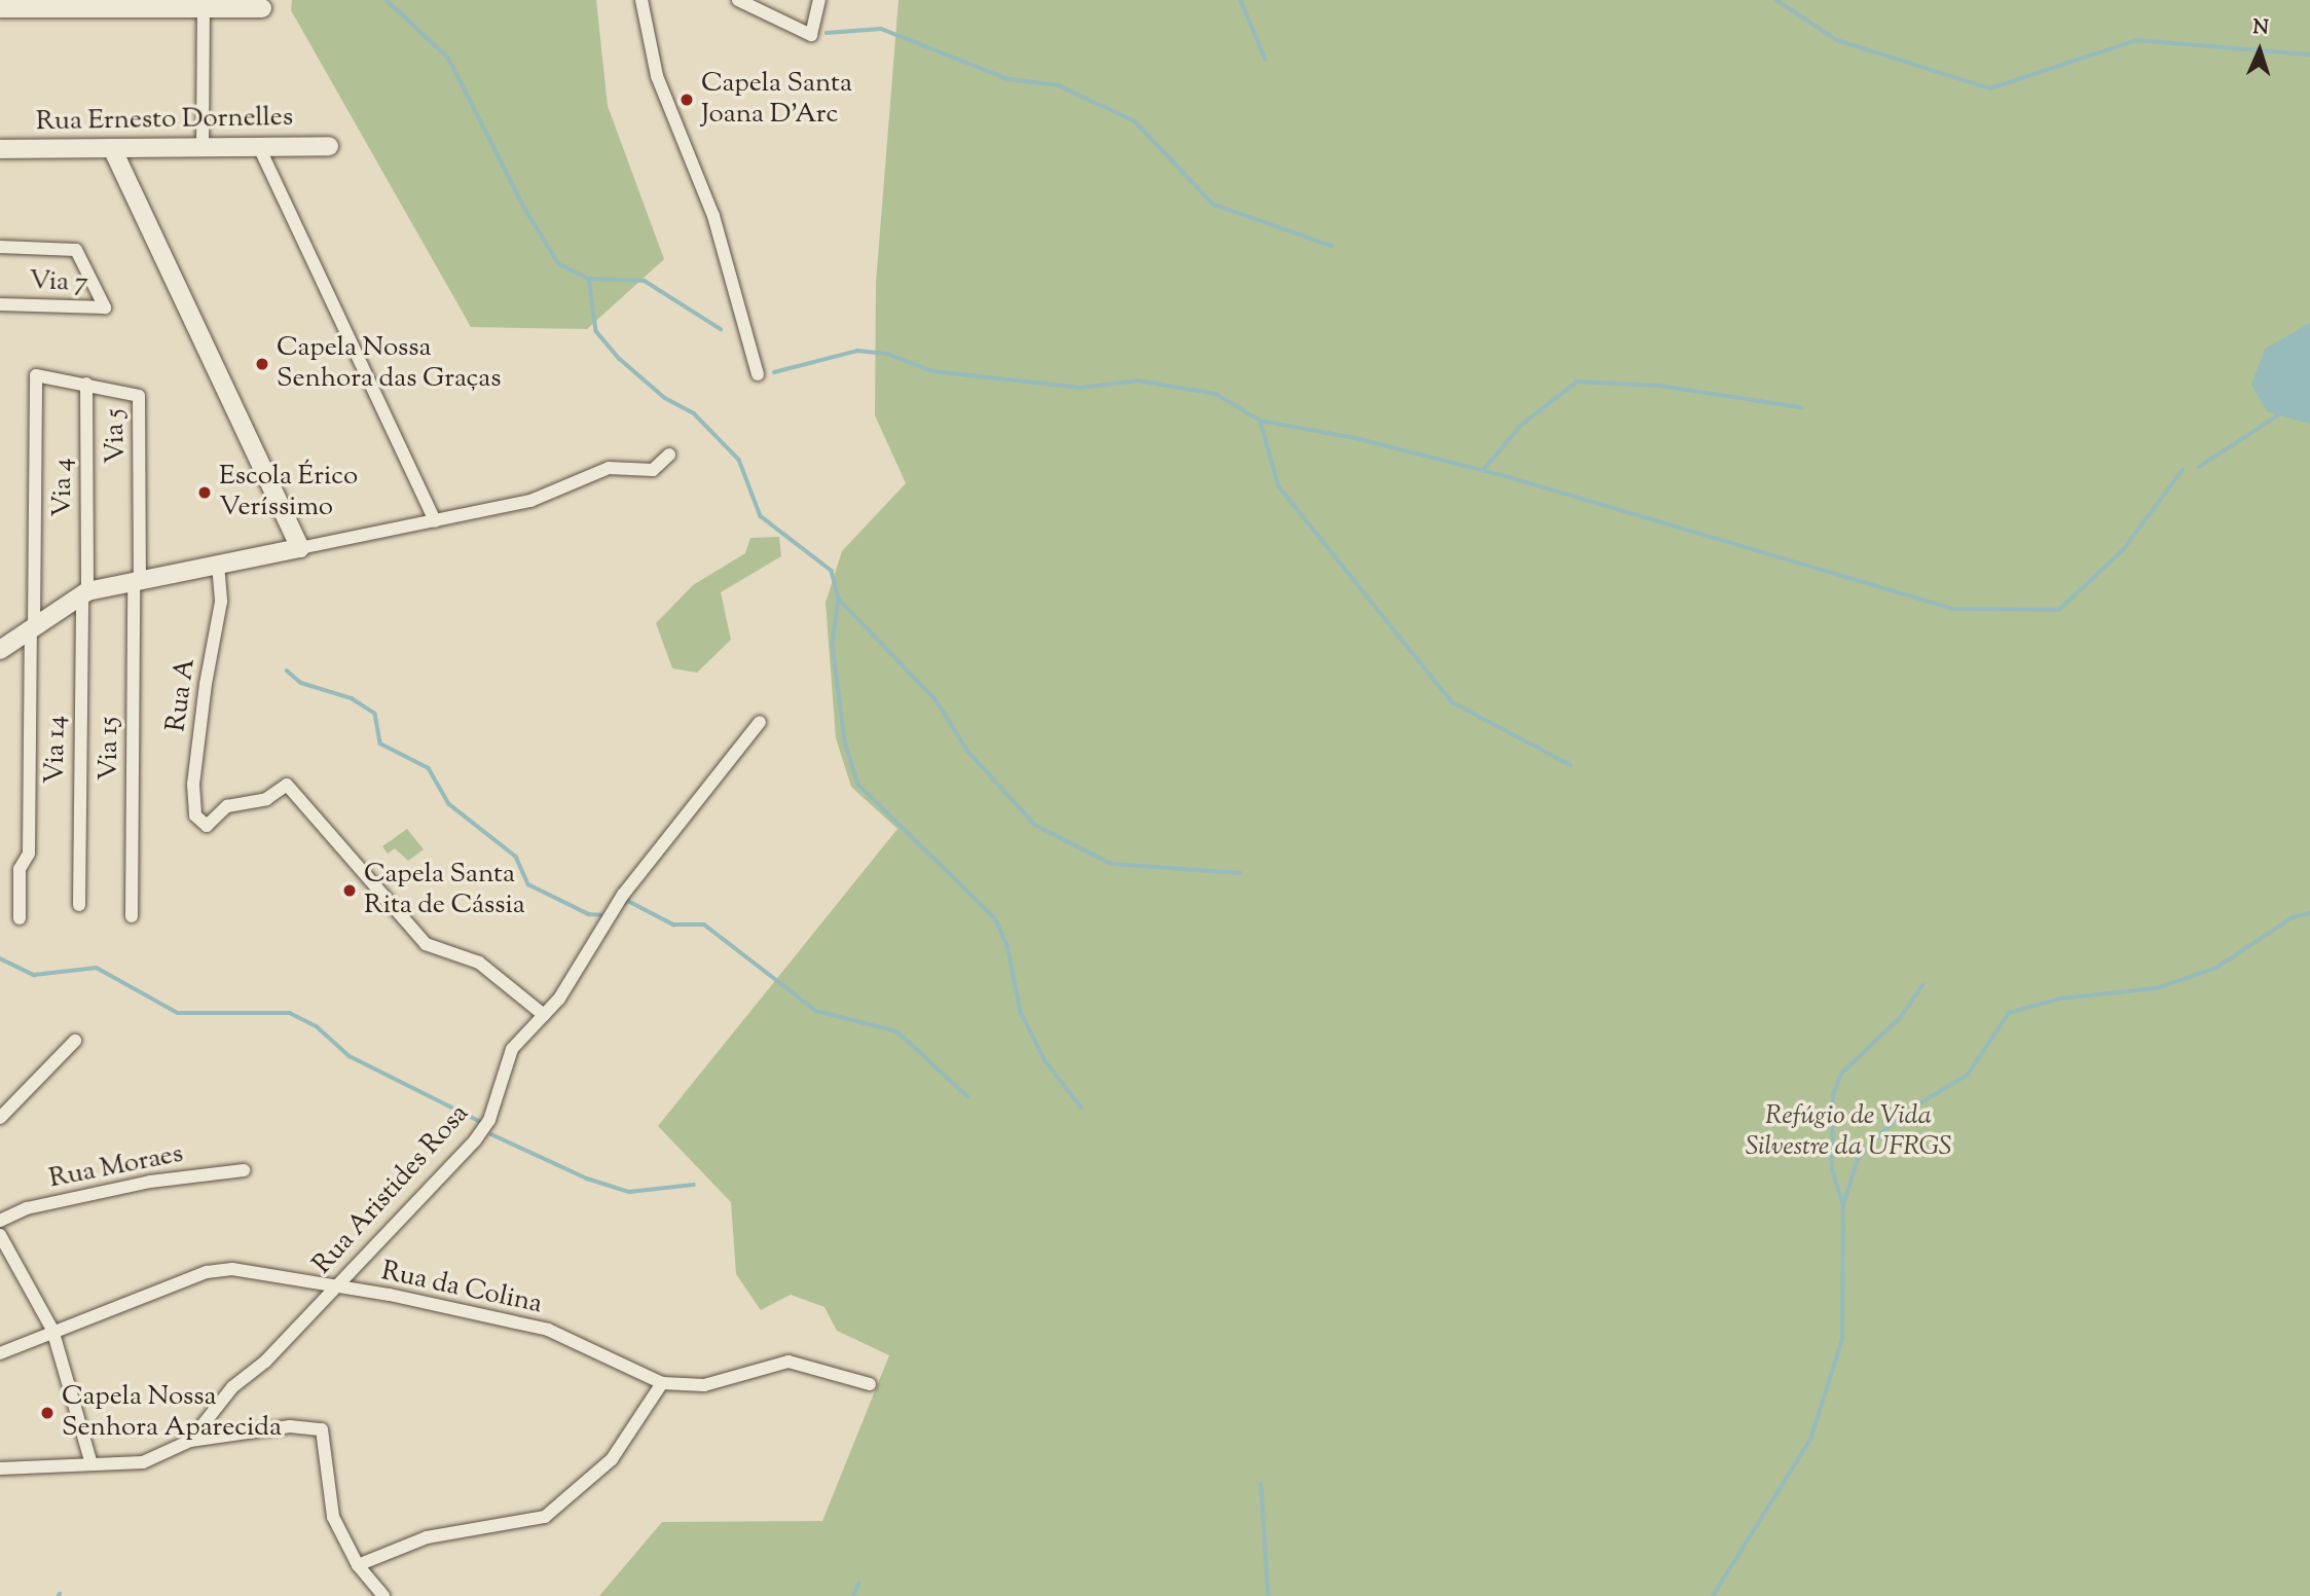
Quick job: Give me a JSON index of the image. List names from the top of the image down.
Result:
{
  "streets": {
    "street": [
      "Rua Ernesto Dornelles",
      "Via 7",
      "Via 5",
      "Via 4",
      "Rua A",
      "Via 15",
      "Via 14",
      "Rua Moraes",
      "Rua Aristides Rosa",
      "Rua da Colina"
    ]
  },
  "crossings": [
    ["Via 5", "Via 4"],
    ["Via 5", "Via 15"],
    ["Via 4", "Via 14"],
    ["Rua A", "Rua Aristides Rosa"],
    ["Rua Aristides Rosa", "Rua da Colina"]
  ],
  "parks": ["Refúgio de Vida Silvestre da UFRGS"],
  "places": [
    "Capela Santa Joana D'Arc",
    "Capela Nossa Senhora das Graças",
    "Escola Érico Veríssimo",
    "Capela Santa Rita de Cássia",
    "Capela Nossa Senhora Aparecida"
  ],
  "north": "top"
}
